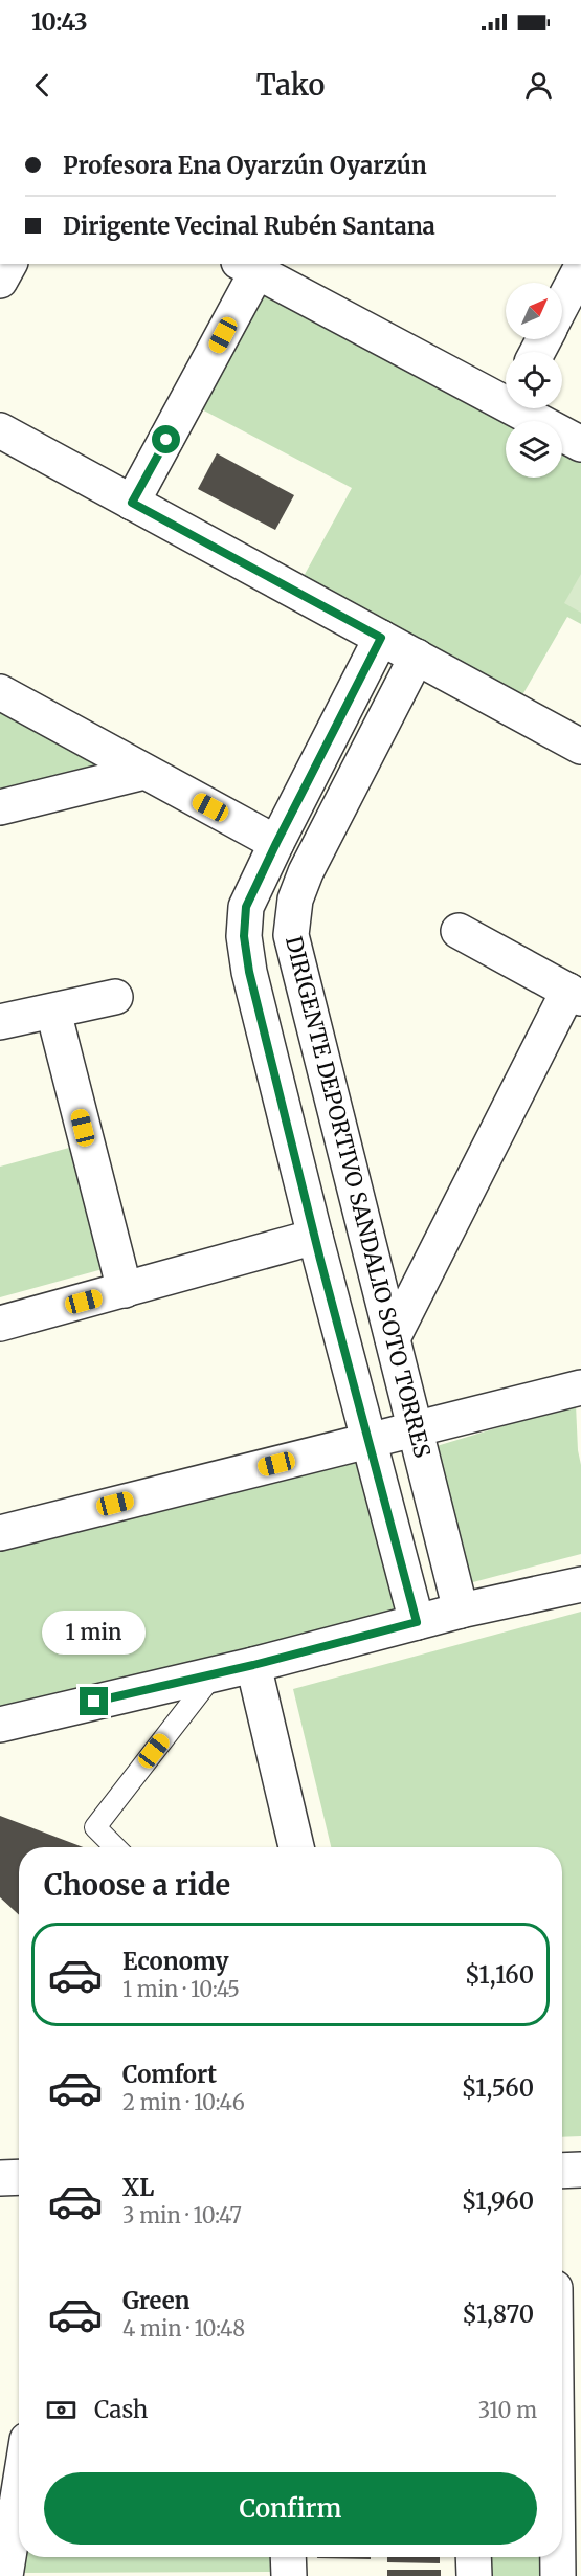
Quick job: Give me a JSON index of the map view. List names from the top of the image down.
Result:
{
  "streets": {
    "street": ["DIRIGENTE DEPORTIVO SANDALIO SOTO TORRES"]
  },
  "north": "top right",
  "page": {
    "status": "10:43",
    "header": "Tako",
    "banner": ["Profesora Ena Oyarzún Oyarzún", "Dirigente Vecinal Rubén Santana"],
    "bubble": "1 min",
    "heading": "Choose a ride",
    "list": [
      {
        "name": "Economy",
        "note": "1 min · 10:45",
        "value": "$1,160"
      },
      {
        "name": "Comfort",
        "note": "2 min · 10:46",
        "value": "$1,560"
      },
      {
        "name": "XL",
        "note": "3 min · 10:47",
        "value": "$1,960"
      },
      {
        "name": "Green",
        "note": "4 min · 10:48",
        "value": "$1,870"
      }
    ],
    "pay": ["Cash", "310 m"],
    "buttons": "Confirm"
  }
}
